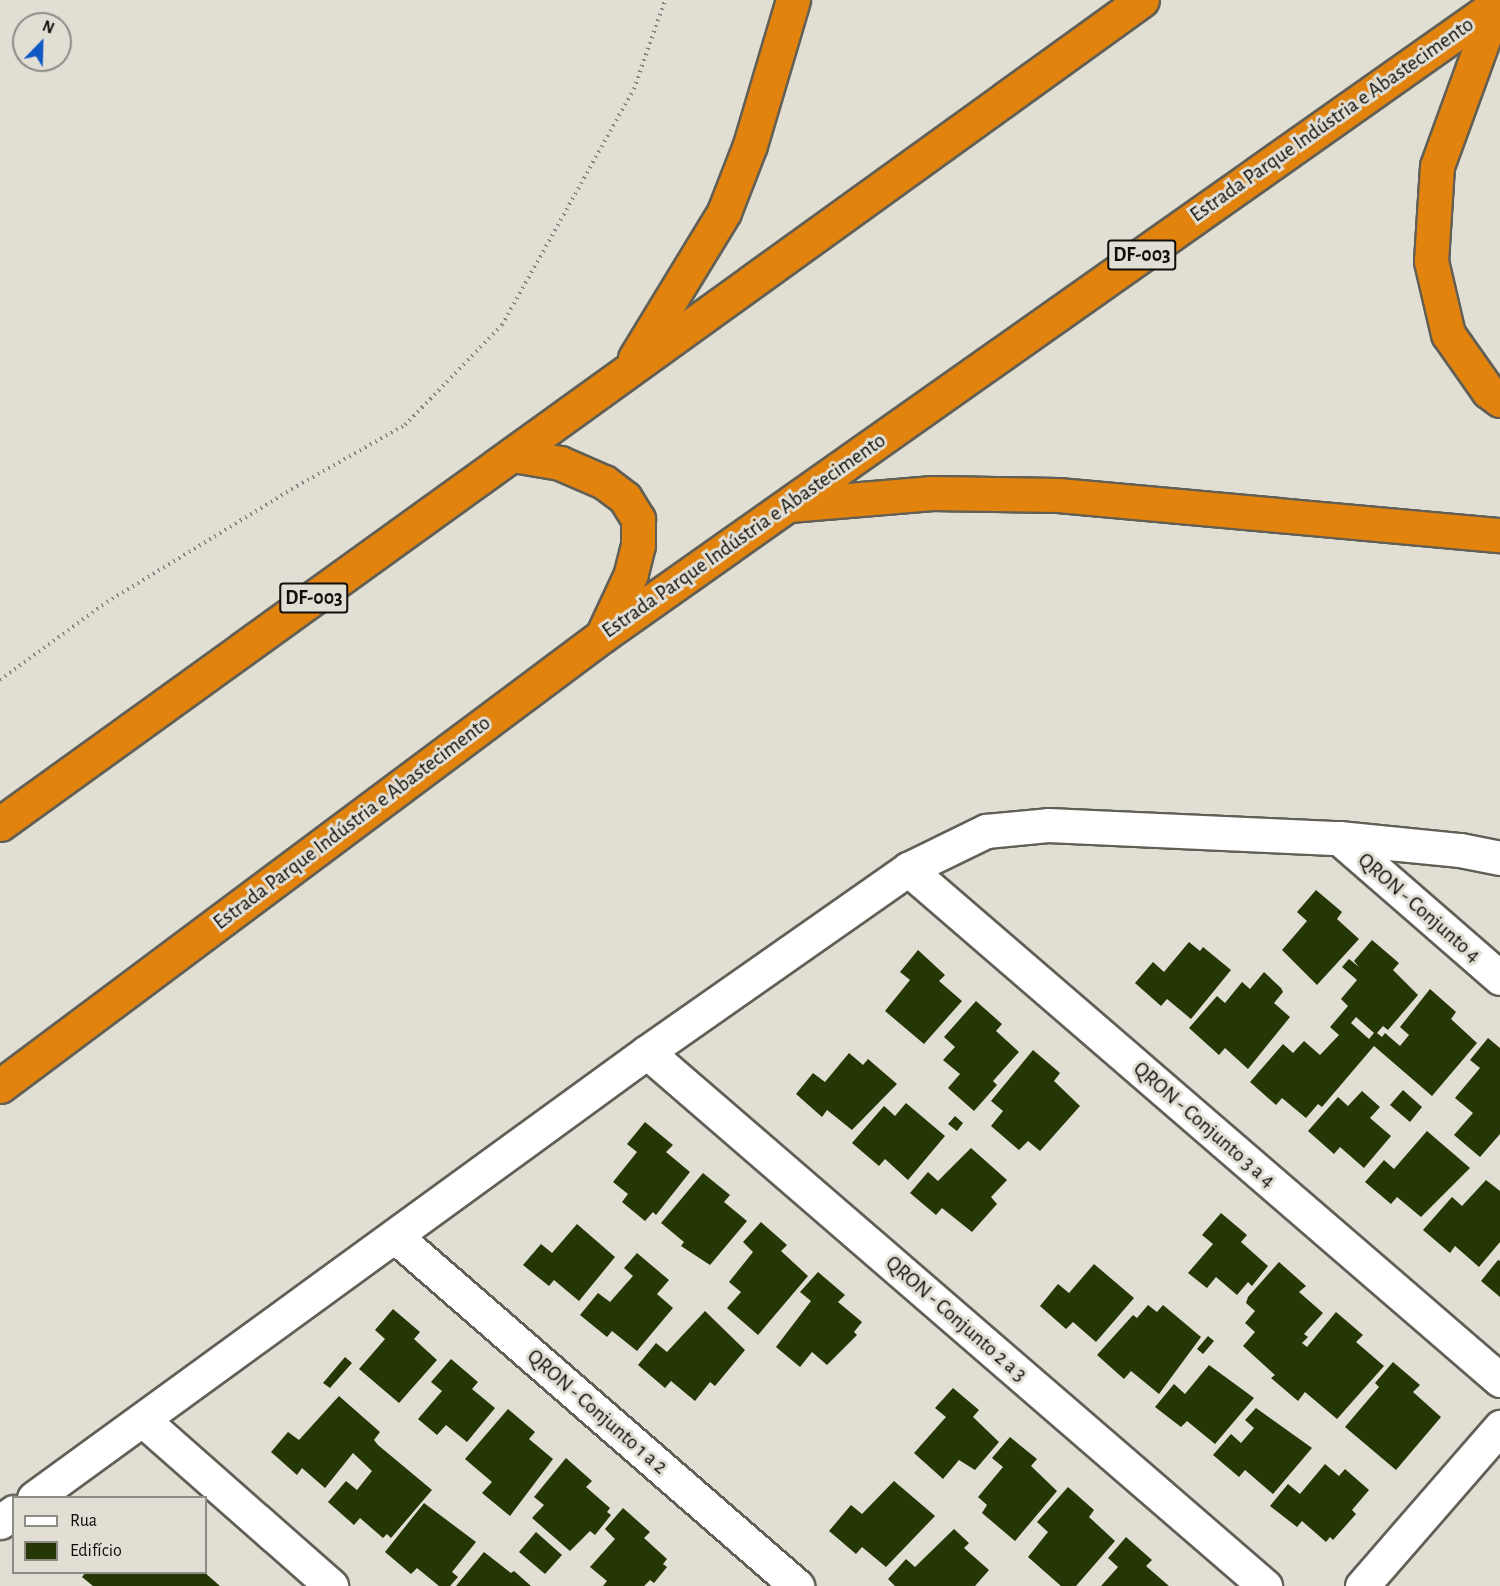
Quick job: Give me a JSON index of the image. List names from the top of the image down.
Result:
{
  "streets": {
    "highway": ["Estrada Parque Indústria e Abastecimento", "DF-003"],
    "street": [
      "QRON - Conjunto 4",
      "QRON - Conjunto 3 a 4",
      "QRON - Conjunto 2 a 3",
      "QRON - Conjunto 1 a 2"
    ]
  },
  "legend": ["Rua", "Edifício"],
  "north": "top right"
}
